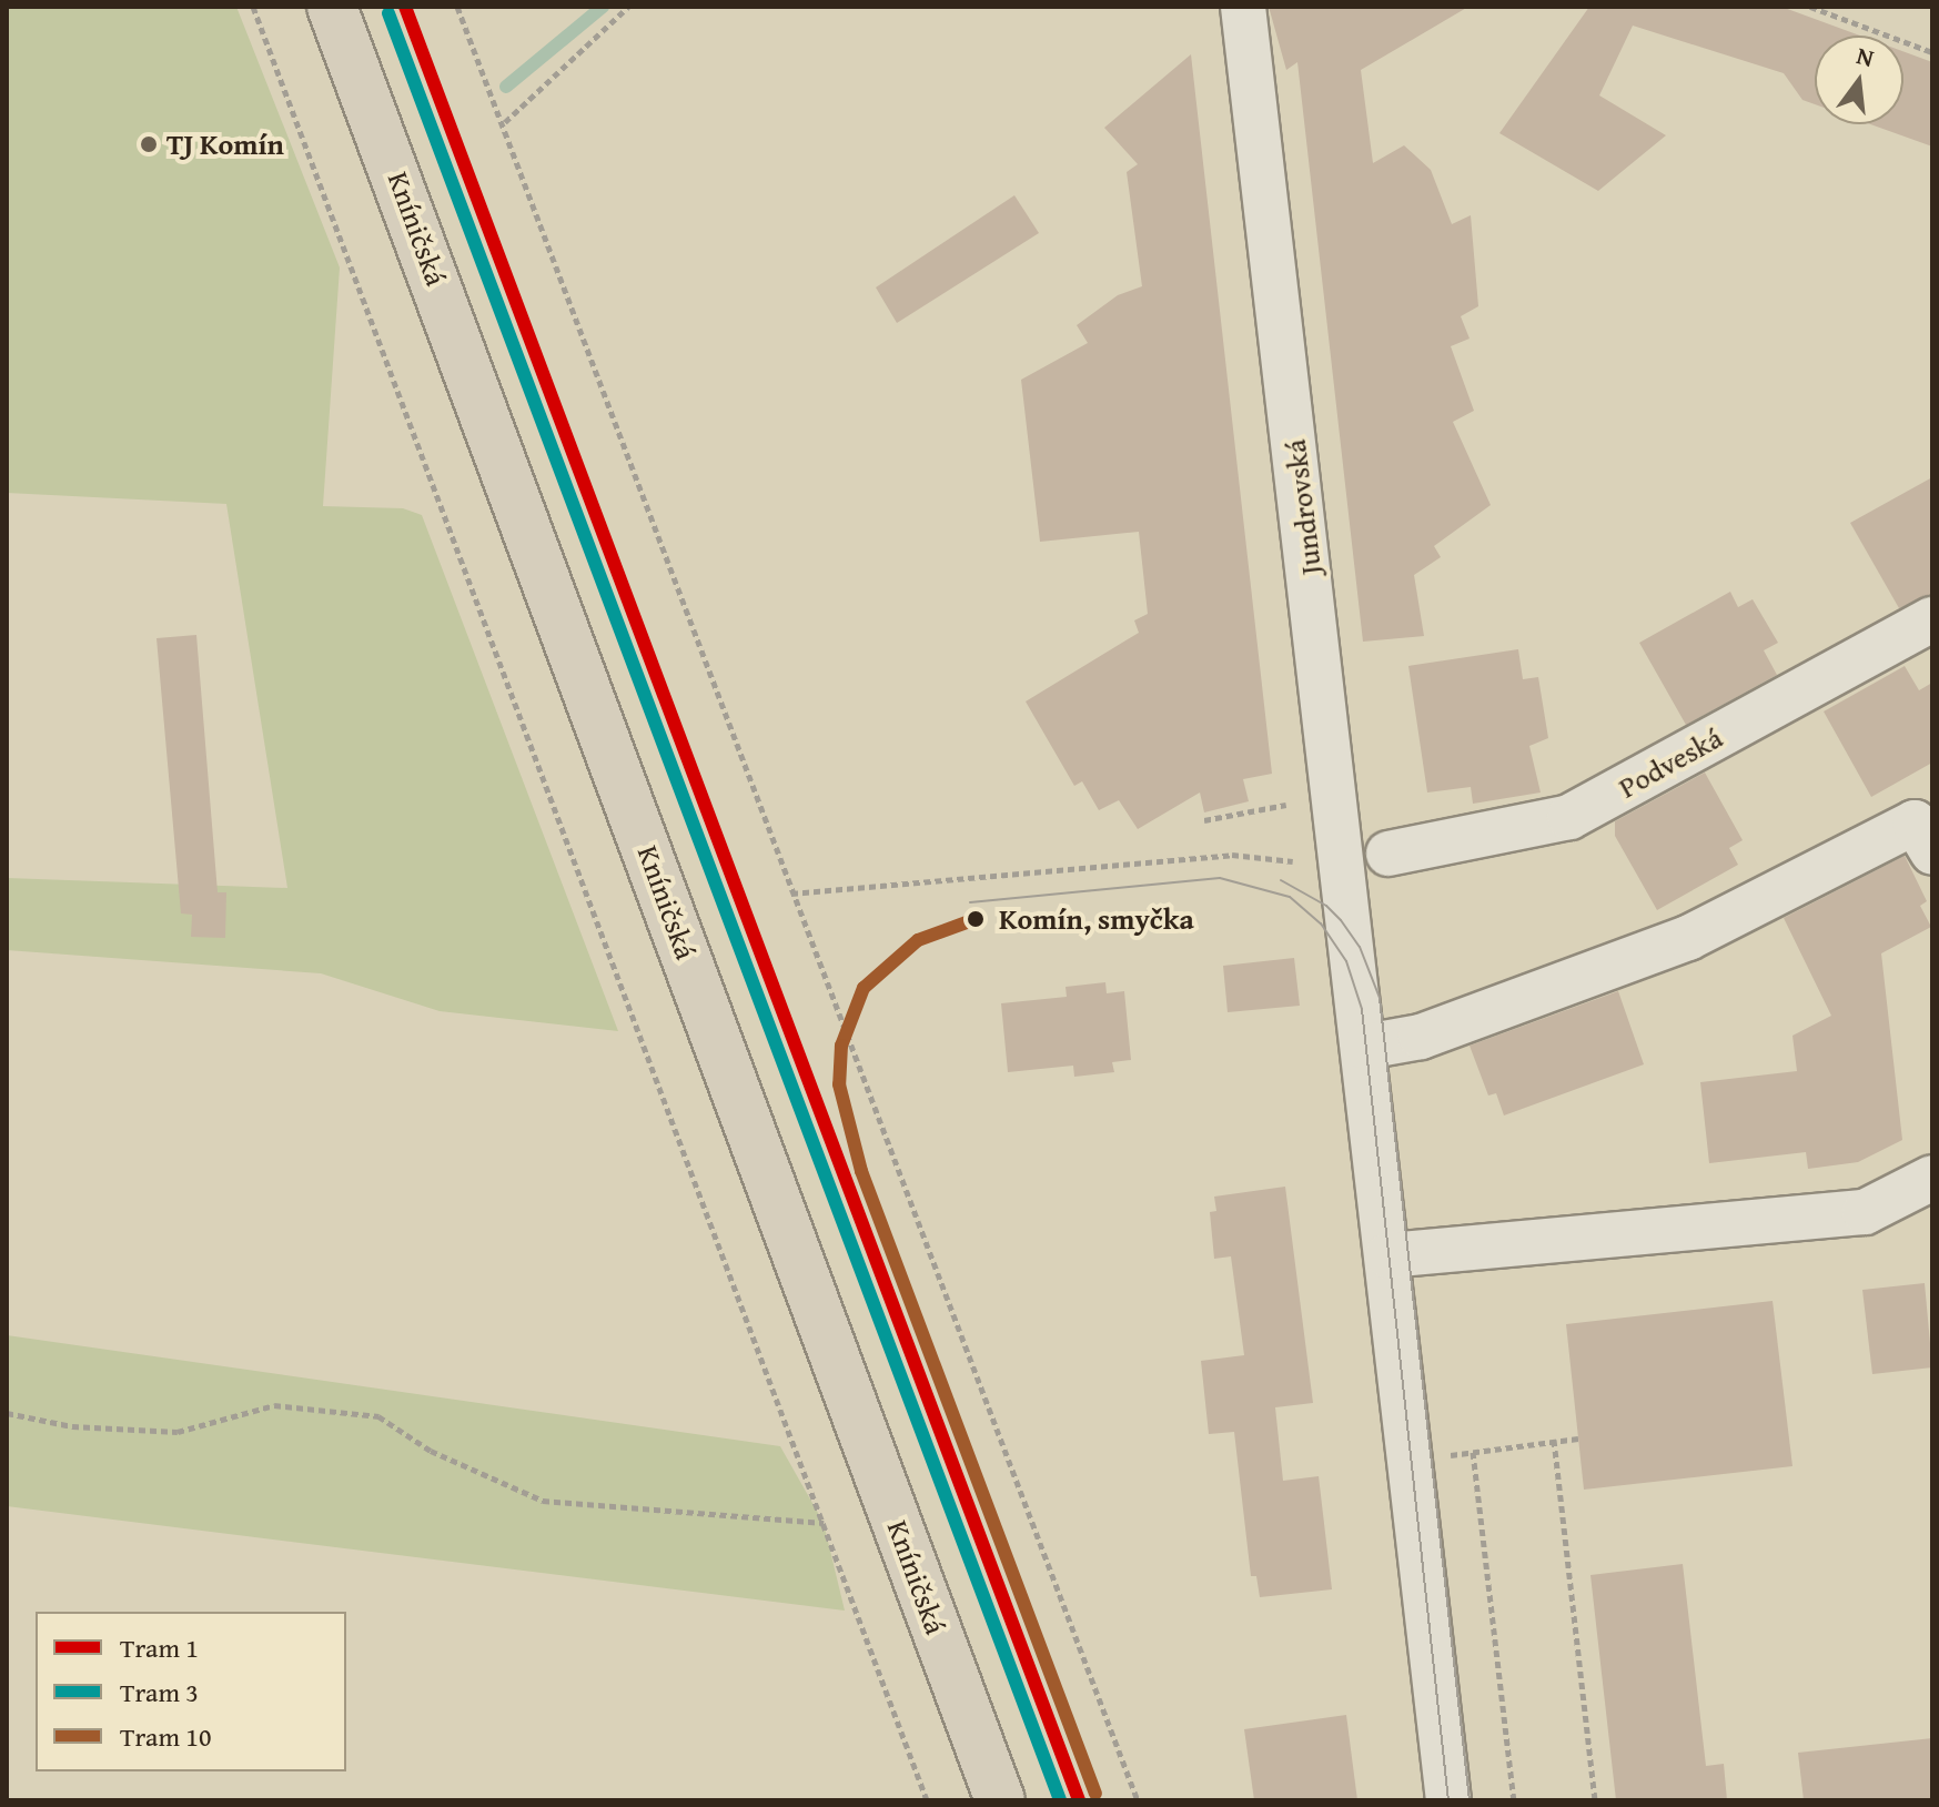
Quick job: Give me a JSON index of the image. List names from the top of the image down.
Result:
{
  "streets": {
    "main road": ["Kníničská"],
    "street": ["Jundrovská", "Podveská"]
  },
  "places": ["TJ Komín", "Komín, smyčka"],
  "lines": ["tram line 1", "tram line 3", "tram line 10"],
  "legend": ["Tram 1", "Tram 3", "Tram 10"],
  "north": "top"
}
